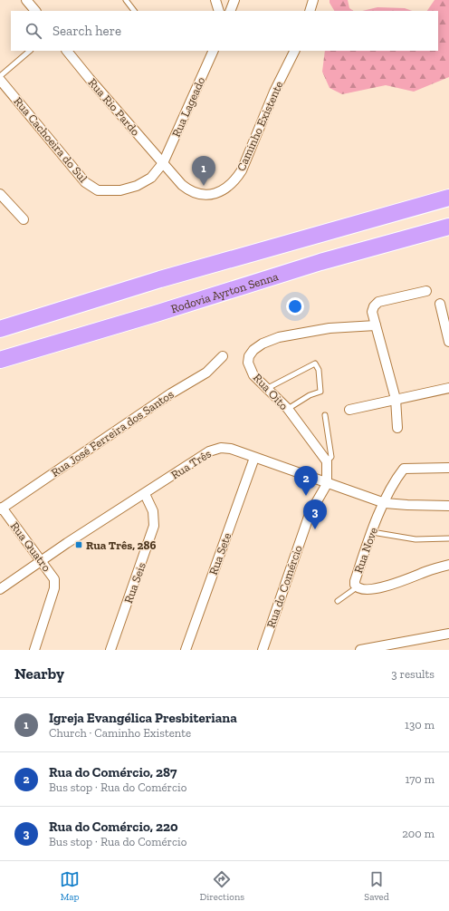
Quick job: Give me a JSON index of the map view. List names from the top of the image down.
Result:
{
  "streets": {
    "highway": ["Rodovia Ayrton Senna"],
    "street": [
      "Rua Rio Pardo",
      "Rua Lageado",
      "Caminho Existente",
      "Rua Cachoeira do Sul",
      "Rua Oito",
      "Rua José Ferreira dos Santos",
      "Rua Três",
      "Rua Quatro",
      "Rua Nove",
      "Rua Sete",
      "Rua Seis",
      "Rua do Comércio"
    ]
  },
  "crossings": [
    ["Rua Rio Pardo", "Rua Lageado"],
    ["Rua Rio Pardo", "Caminho Existente"],
    ["Rua Rio Pardo", "Rua Cachoeira do Sul"],
    ["Rua Lageado", "Caminho Existente"],
    ["Rua Lageado", "Rua Cachoeira do Sul"],
    ["Caminho Existente", "Rua Cachoeira do Sul"],
    ["Rua José Ferreira dos Santos", "Rua Quatro"],
    ["Rua Três", "Rua Quatro"],
    ["Rua Três", "Rua Nove"],
    ["Rua Três", "Rua Sete"],
    ["Rua Três", "Rua Seis"],
    ["Rua Três", "Rua do Comércio"]
  ],
  "places": {
    "transit": ["Rua Três, 286"]
  },
  "page": {
    "search": "Search here",
    "pins": ["1", "2", "3"],
    "heading": ["Nearby", "3 results"],
    "list": [
      {
        "mark": "1",
        "name": "Igreja Evangélica Presbiteriana",
        "note": "Church · Caminho Existente",
        "value": "130 m"
      },
      {
        "mark": "2",
        "name": "Rua do Comércio, 287",
        "note": "Bus stop · Rua do Comércio",
        "value": "170 m"
      },
      {
        "mark": "3",
        "name": "Rua do Comércio, 220",
        "note": "Bus stop · Rua do Comércio",
        "value": "200 m"
      }
    ],
    "nav": ["Map", "Directions", "Saved"]
  }
}
